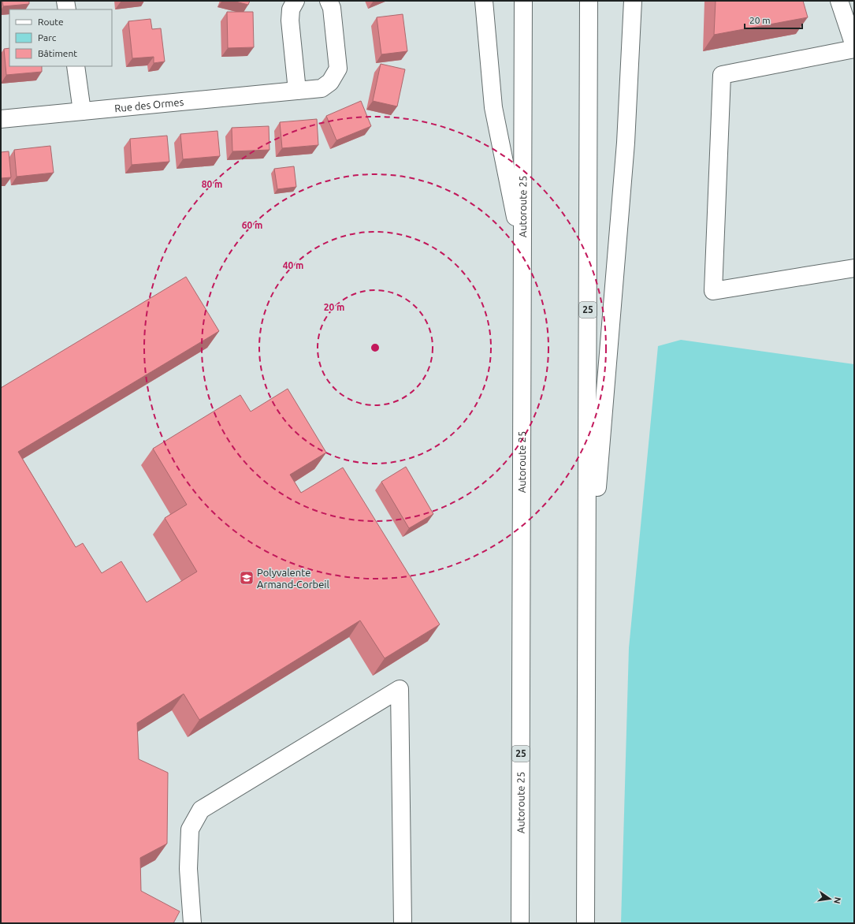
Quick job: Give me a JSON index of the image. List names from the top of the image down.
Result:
{
  "streets": {
    "main road": ["Rue des Ormes", "Autoroute 25", "25"]
  },
  "places": {
    "school or university": ["Polyvalente Armand-Corbeil"]
  },
  "legend": ["Route", "Parc", "Bâtiment"],
  "scale_bar": "20 m",
  "north": "right",
  "rings": [
    "80 m",
    "60 m",
    "40 m",
    "20 m"
  ]
}
